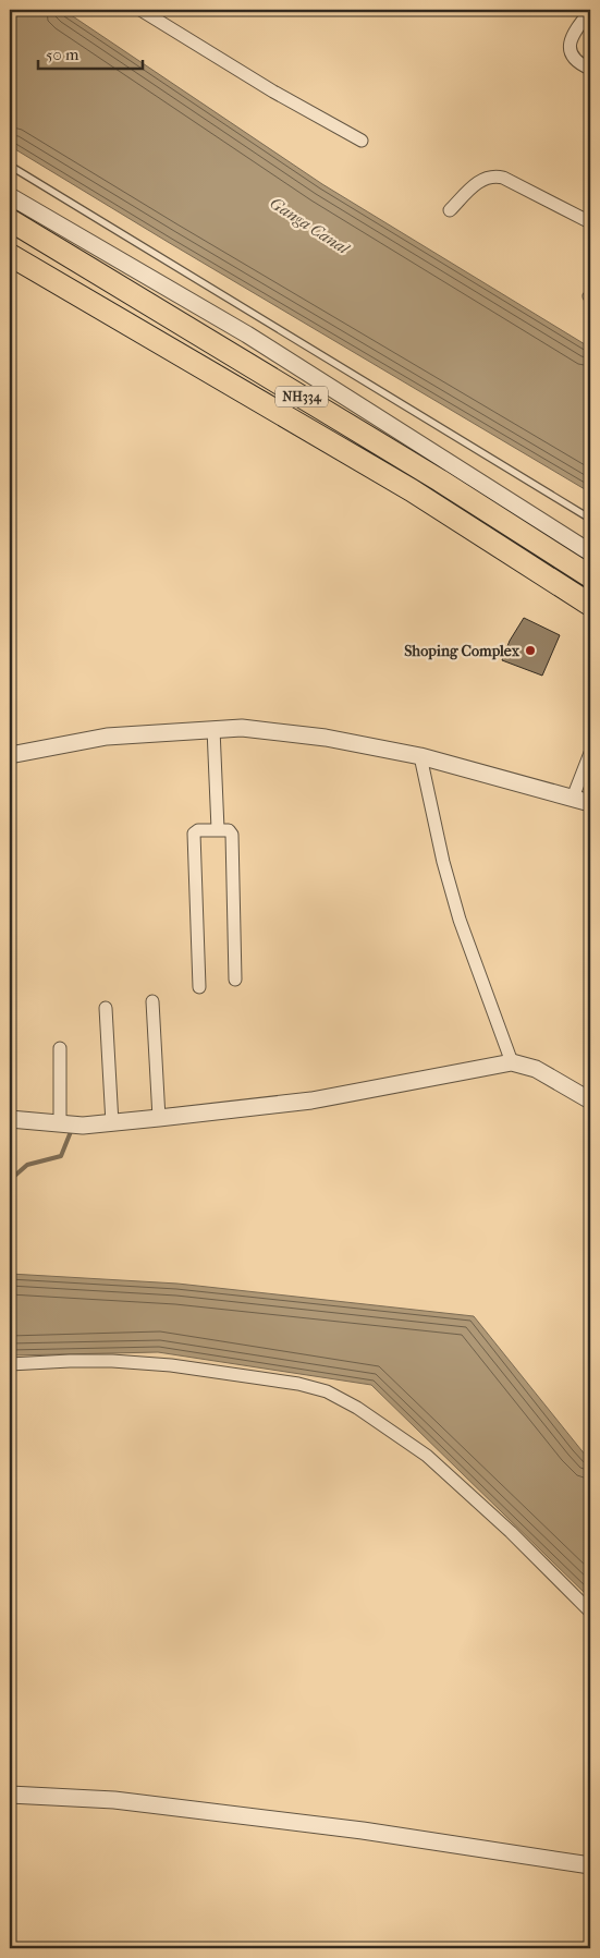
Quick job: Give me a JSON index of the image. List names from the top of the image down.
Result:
{
  "streets": {
    "highway": ["NH334"]
  },
  "water": ["Ganga Canal"],
  "places": ["Shoping Complex"],
  "scale_bar": "50 m"
}
